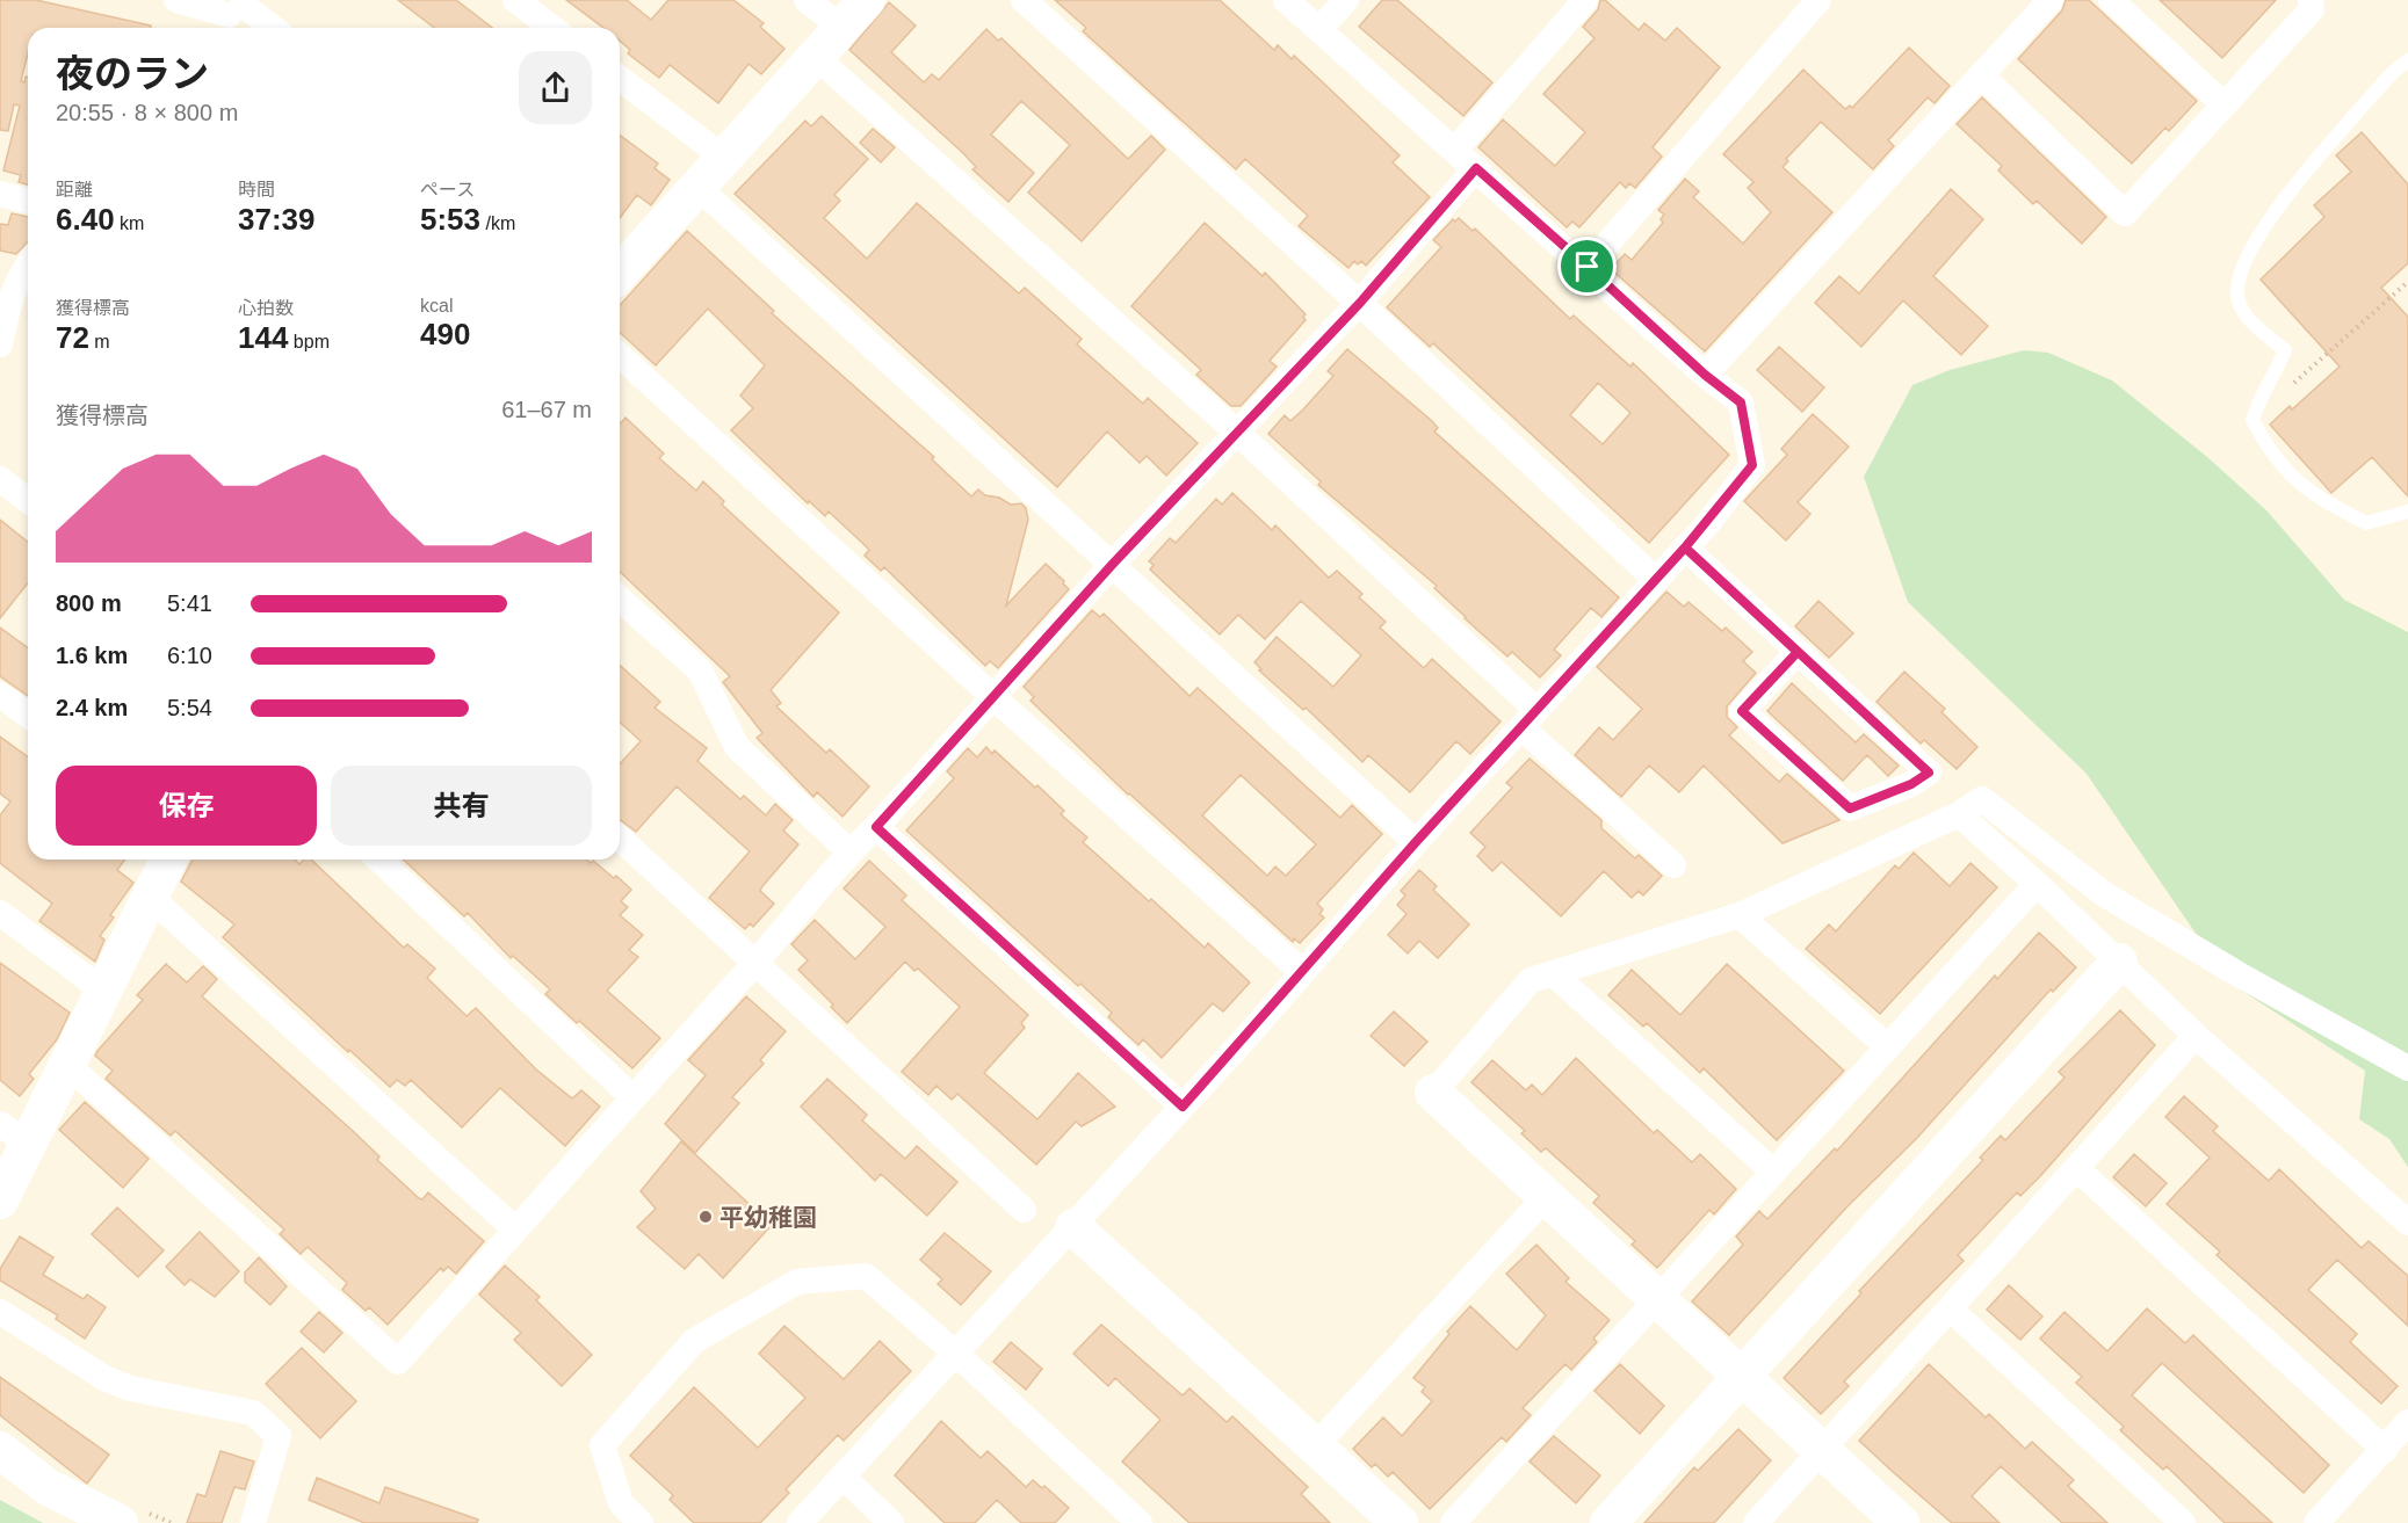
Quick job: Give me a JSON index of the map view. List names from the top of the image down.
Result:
{
  "places": ["平幼稚園"],
  "page": {
    "heading": ["夜のラン", "20:55 · 8 × 800 m"],
    "stats": [
      ["距離", "6.40 km"],
      ["時間", "37:39"],
      ["ペース", "5:53 /km"],
      ["獲得標高", "72 m"],
      ["心拍数", "144 bpm"],
      ["kcal", "490"]
    ],
    "chart": ["獲得標高", "61–67 m"],
    "list": [
      {
        "name": "800 m",
        "note": "5:41"
      },
      {
        "name": "1.6 km",
        "note": "6:10"
      },
      {
        "name": "2.4 km",
        "note": "5:54"
      }
    ],
    "buttons": ["保存", "共有"]
  }
}
